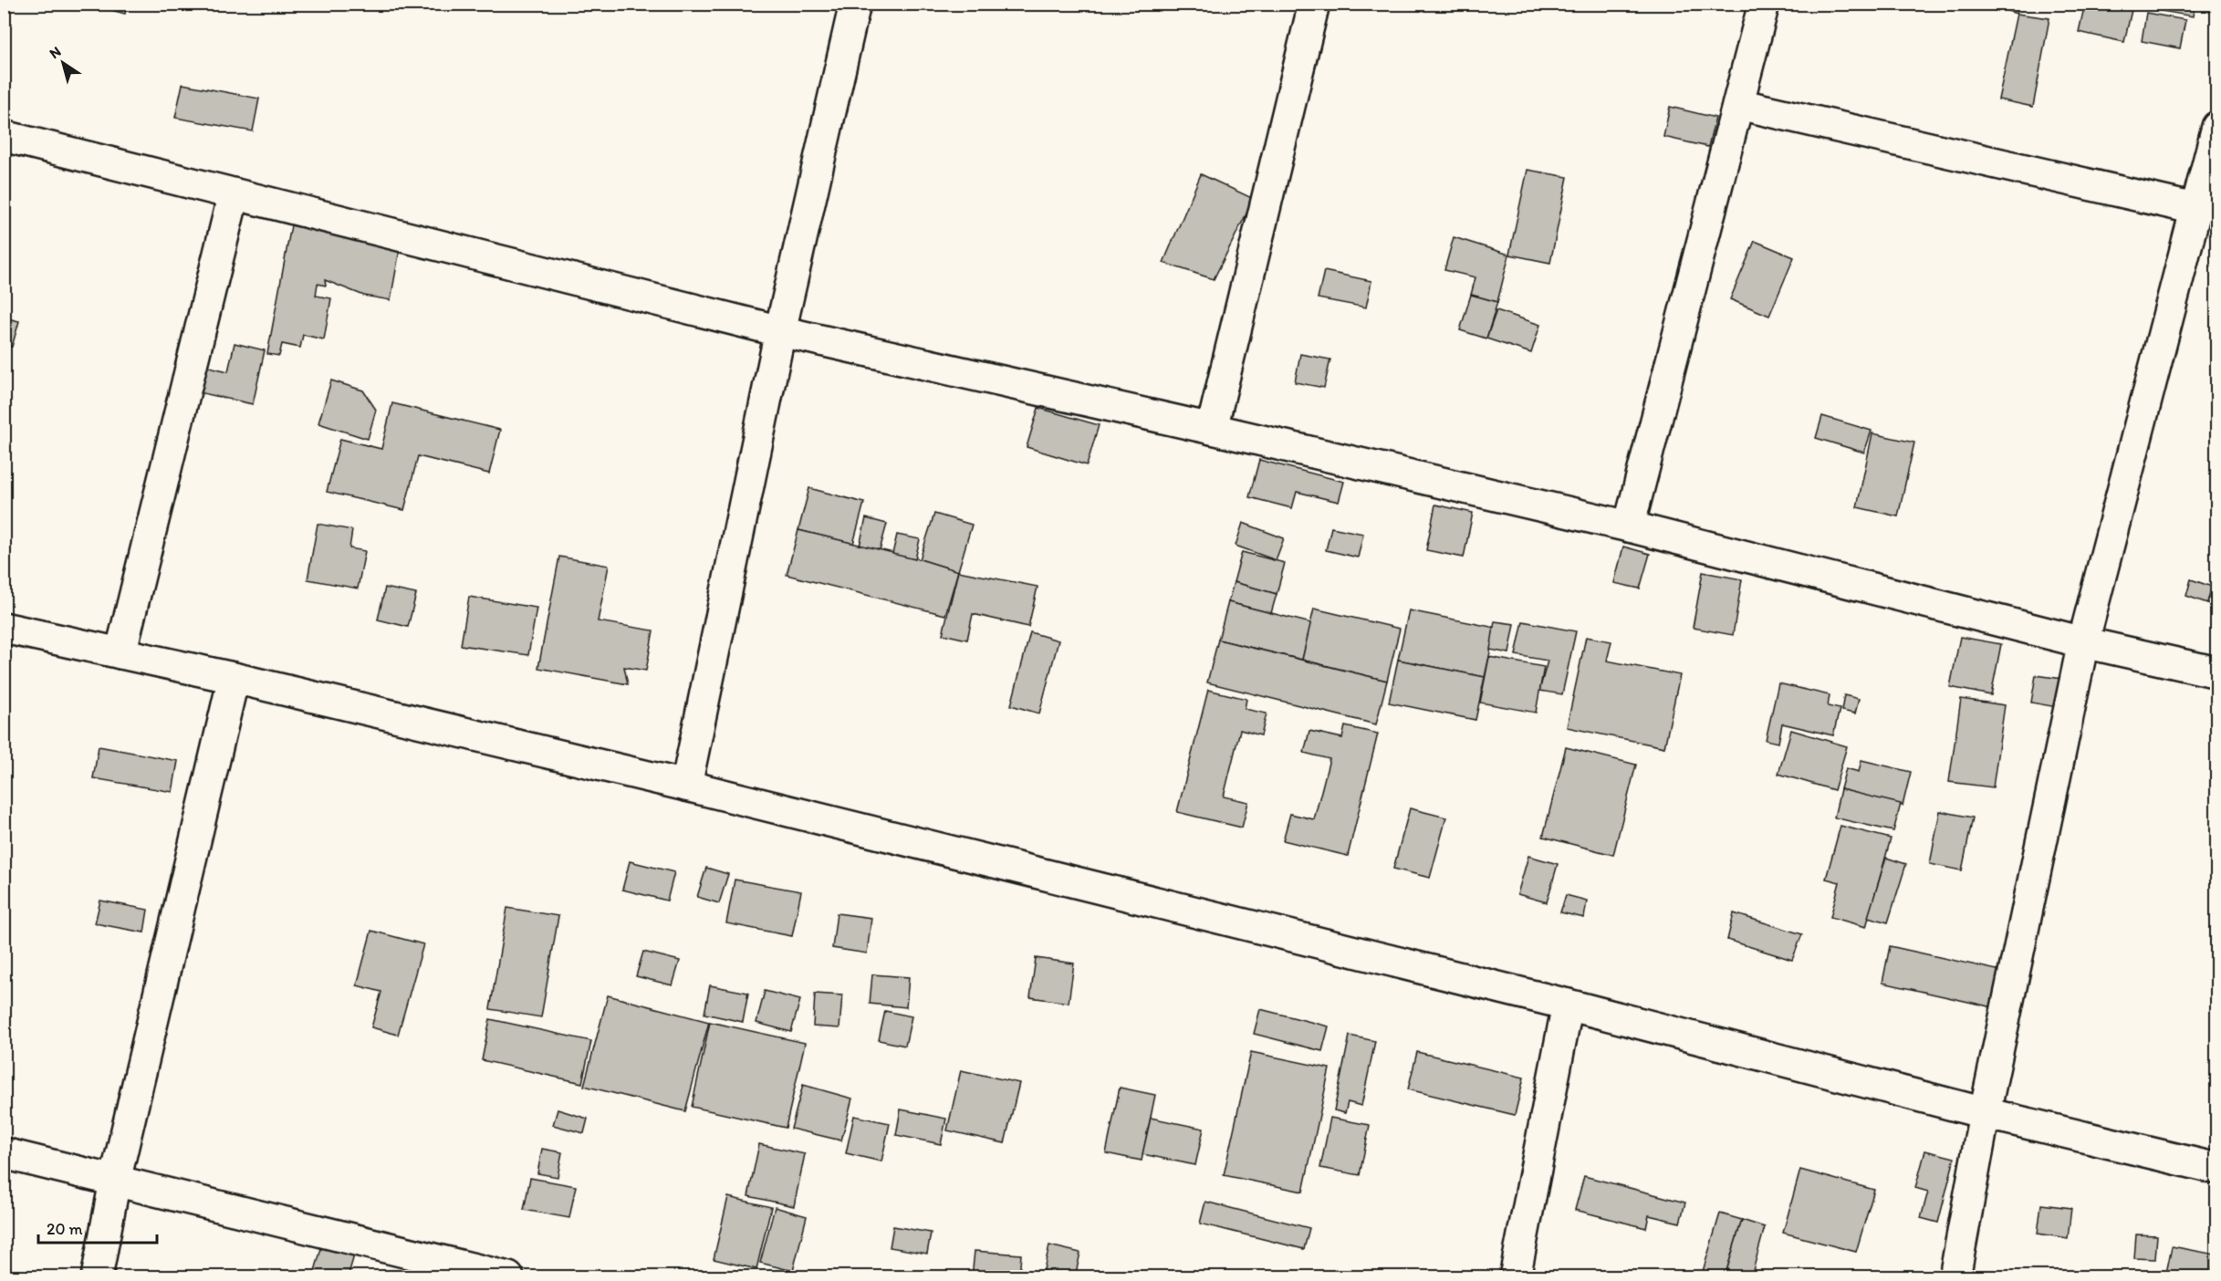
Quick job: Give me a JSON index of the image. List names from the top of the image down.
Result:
{
  "scale_bar": "20 m",
  "north": "top left"
}
